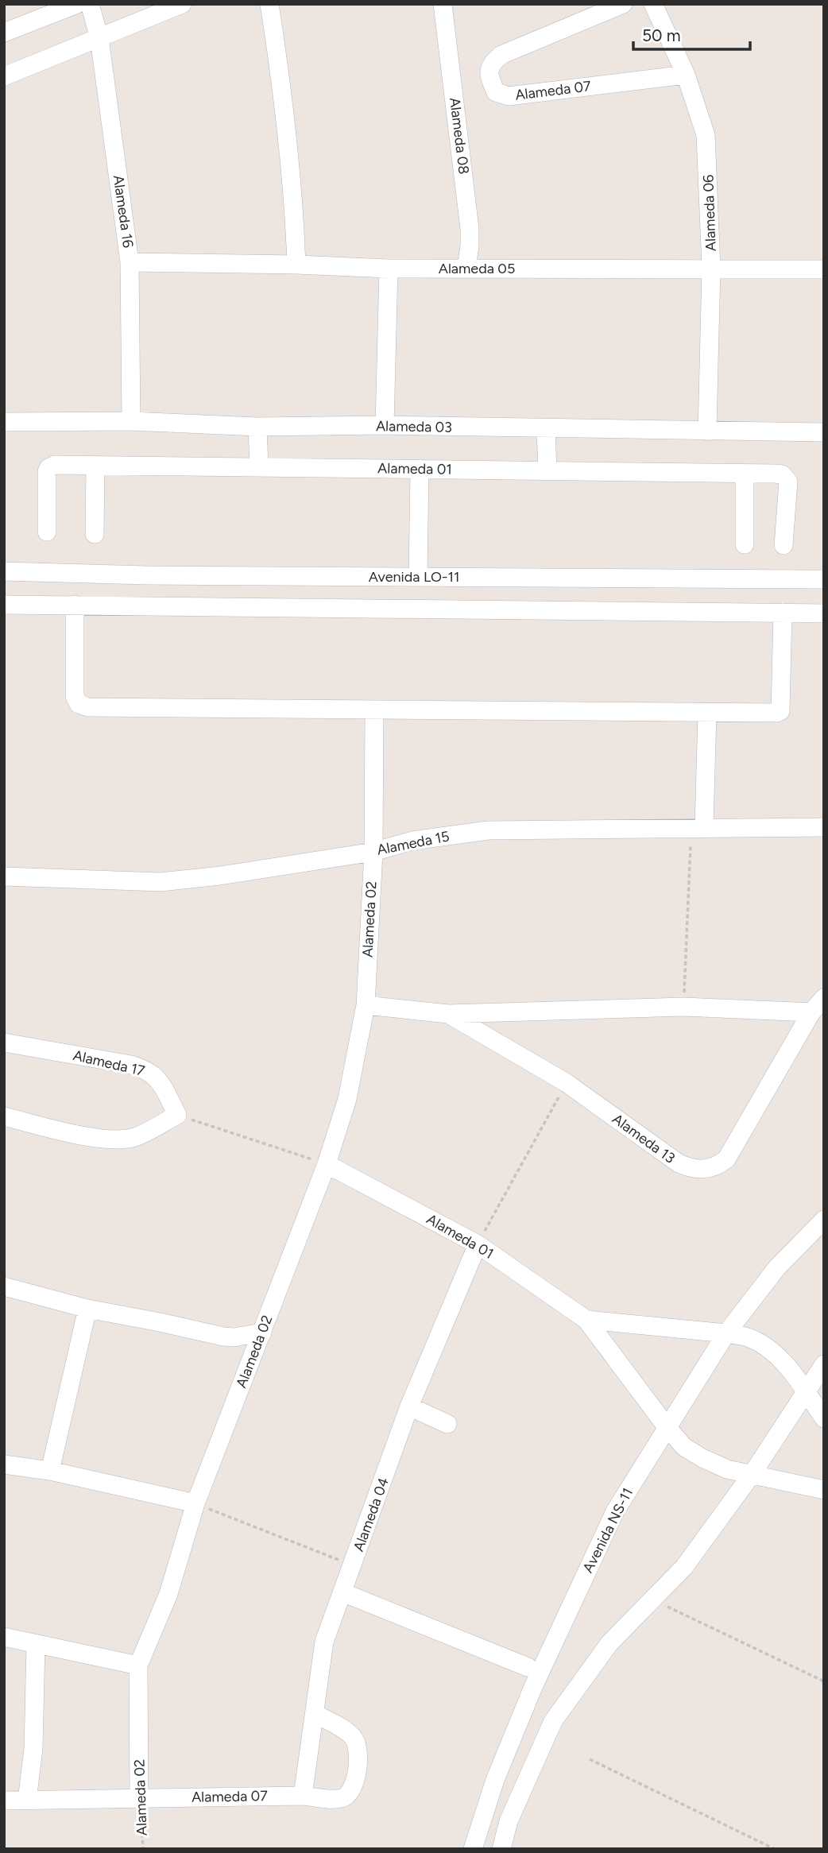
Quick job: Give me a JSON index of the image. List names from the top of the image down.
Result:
{
  "streets": {
    "street": [
      "Alameda 07",
      "Alameda 08",
      "Alameda 16",
      "Alameda 06",
      "Alameda 05",
      "Alameda 03",
      "Alameda 01",
      "Avenida LO-11",
      "Alameda 15",
      "Alameda 02",
      "Alameda 17",
      "Alameda 13",
      "Alameda 04",
      "Avenida NS-11"
    ]
  },
  "crossings": [
    ["Alameda 07", "Alameda 06"],
    ["Alameda 07", "Alameda 02"],
    ["Alameda 07", "Alameda 04"],
    ["Alameda 08", "Alameda 05"],
    ["Alameda 16", "Alameda 05"],
    ["Alameda 16", "Alameda 03"],
    ["Alameda 06", "Alameda 05"],
    ["Alameda 06", "Alameda 03"],
    ["Alameda 01", "Alameda 02"],
    ["Alameda 01", "Alameda 04"],
    ["Alameda 15", "Alameda 02"],
    ["Alameda 02", "Alameda 13"]
  ],
  "scale_bar": "50 m"
}
